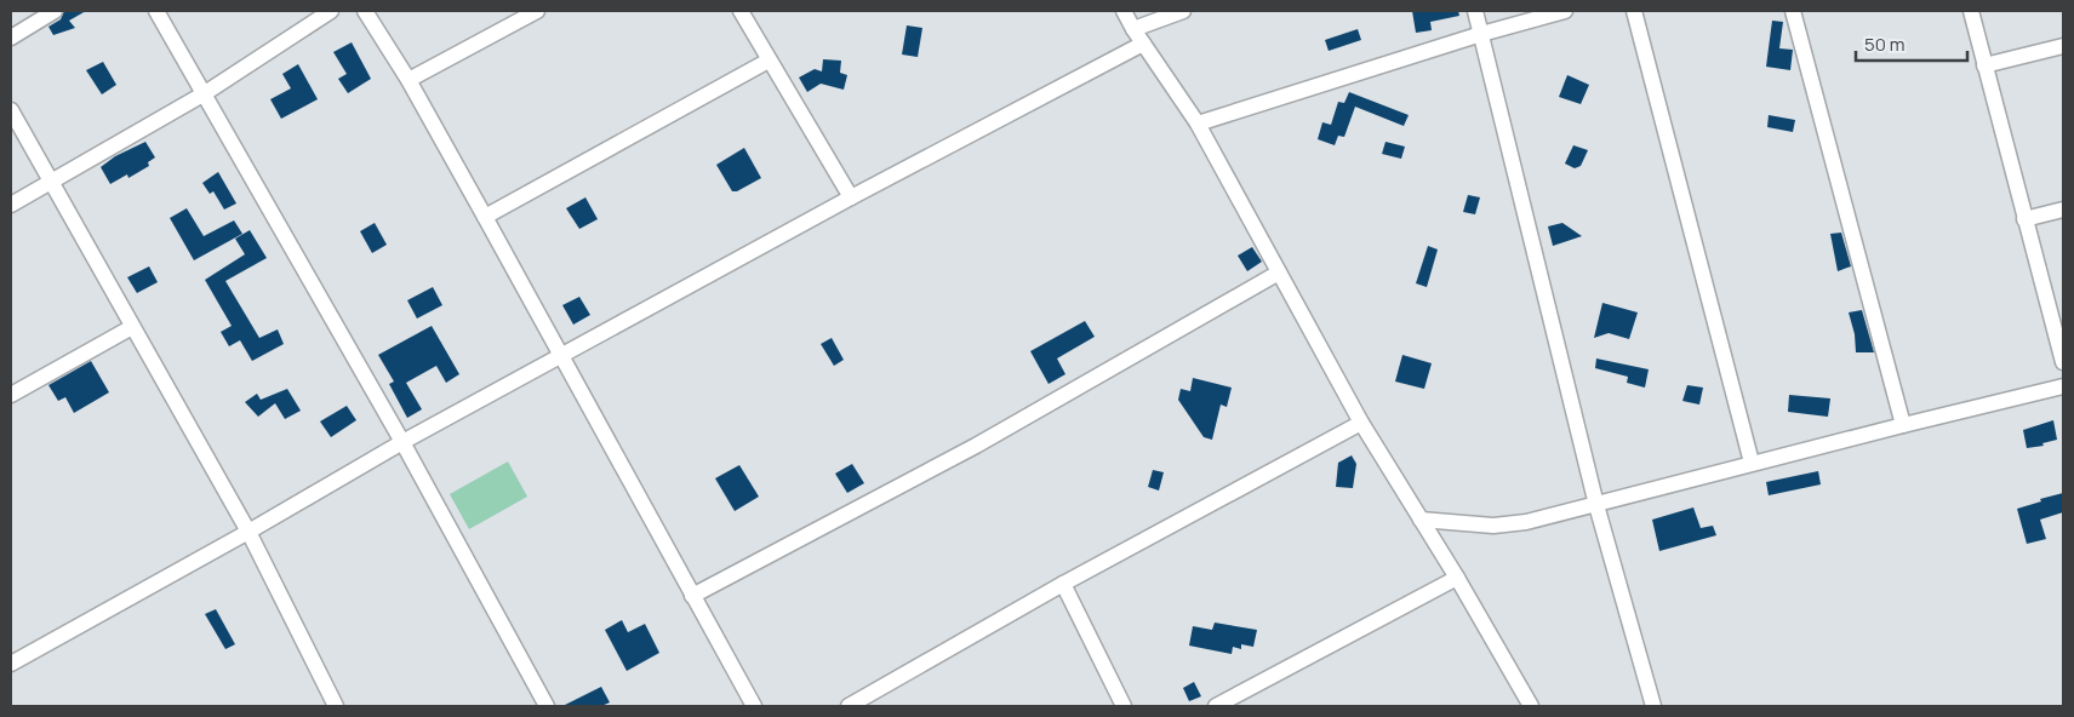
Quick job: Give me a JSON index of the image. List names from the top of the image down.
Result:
{
  "scale_bar": "50 m"
}
